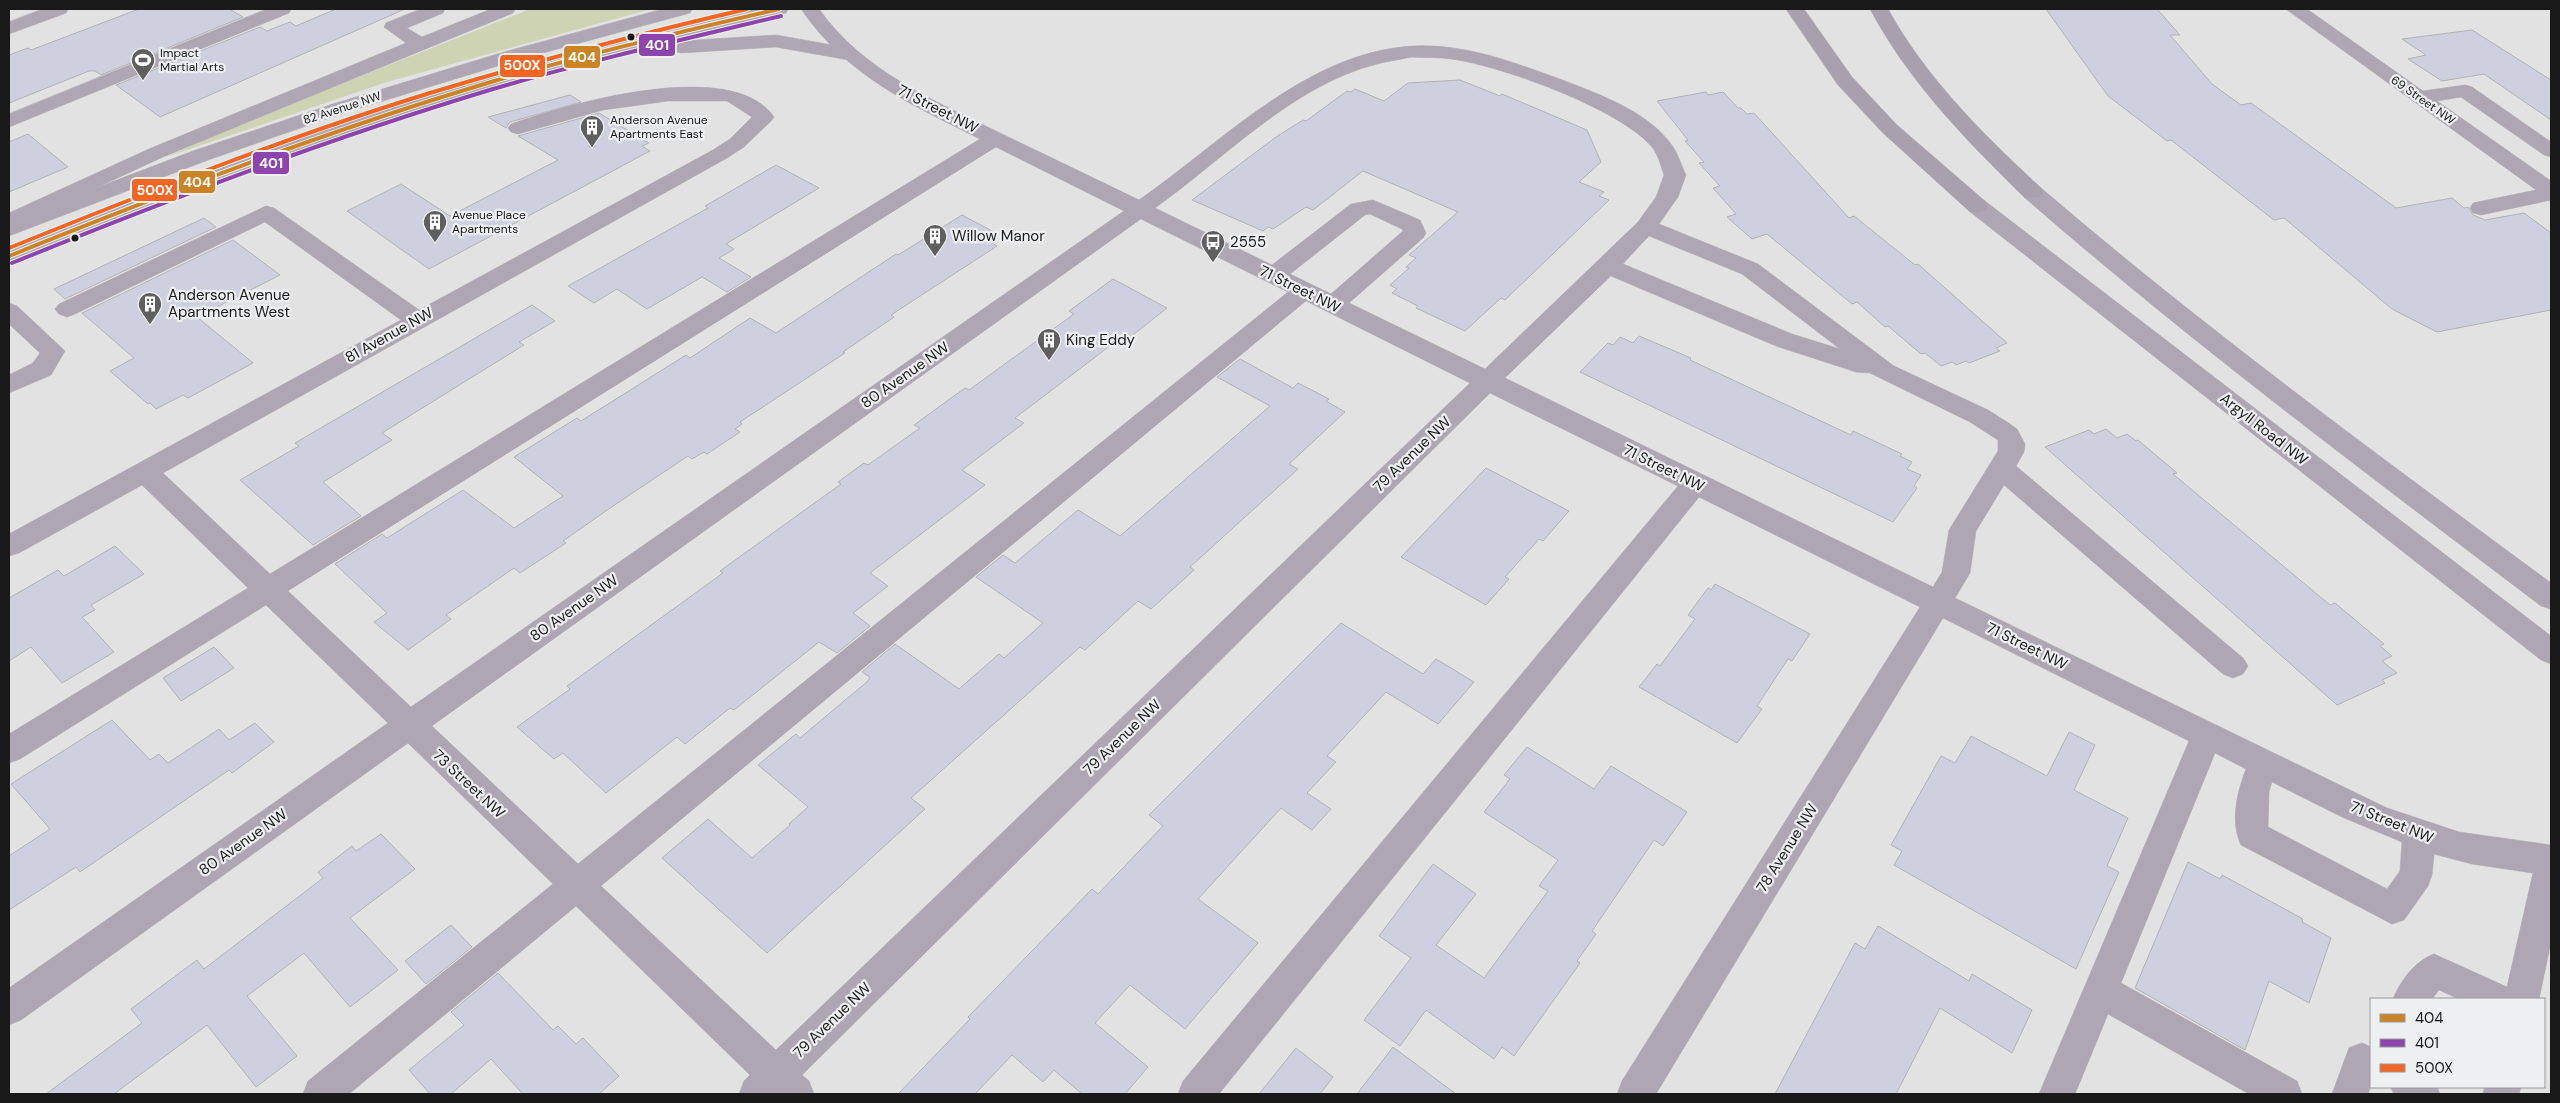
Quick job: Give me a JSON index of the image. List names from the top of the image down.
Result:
{
  "streets": {
    "main road": ["82 Avenue NW", "Argyll Road NW"],
    "street": [
      "69 Street NW",
      "71 Street NW",
      "81 Avenue NW",
      "80 Avenue NW",
      "79 Avenue NW",
      "73 Street NW",
      "78 Avenue NW"
    ]
  },
  "crossings": [
    ["71 Street NW", "80 Avenue NW"],
    ["71 Street NW", "79 Avenue NW"],
    ["71 Street NW", "78 Avenue NW"],
    ["81 Avenue NW", "73 Street NW"],
    ["80 Avenue NW", "79 Avenue NW"],
    ["80 Avenue NW", "73 Street NW"],
    ["79 Avenue NW", "73 Street NW"]
  ],
  "places": {
    "sports": ["Impact Martial Arts"],
    "building": [
      "Anderson Avenue Apartments East",
      "Avenue Place Apartments",
      "Willow Manor",
      "Anderson Avenue Apartments West",
      "King Eddy"
    ],
    "bus stop": ["2555"]
  },
  "lines": ["transit line 404", "transit line 500X", "transit line 401"],
  "legend": ["404", "401", "500X"]
}
